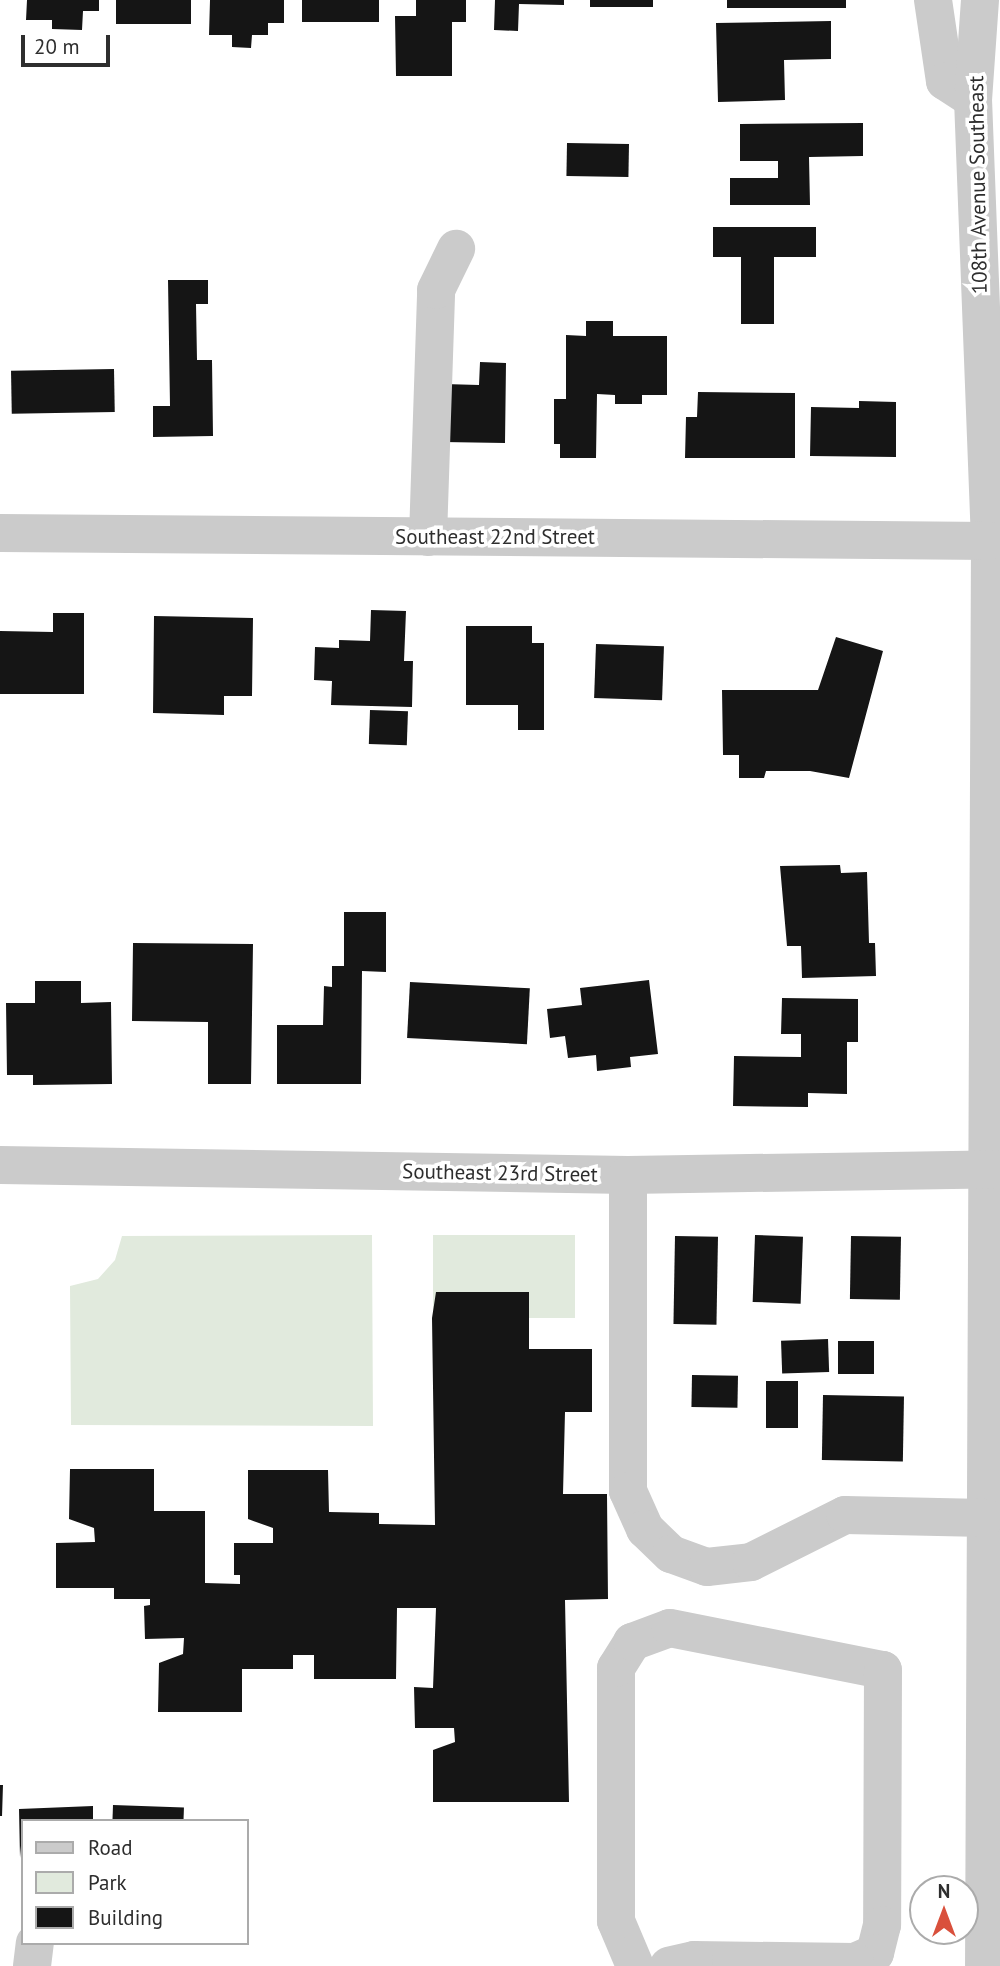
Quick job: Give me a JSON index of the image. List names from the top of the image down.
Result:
{
  "streets": {
    "street": ["108th Avenue Southeast", "Southeast 22nd Street", "Southeast 23rd Street"]
  },
  "crossings": [
    ["108th Avenue Southeast", "Southeast 22nd Street"],
    ["108th Avenue Southeast", "Southeast 23rd Street"]
  ],
  "legend": ["Road", "Park", "Building"],
  "scale_bar": "20 m",
  "north": "top"
}
